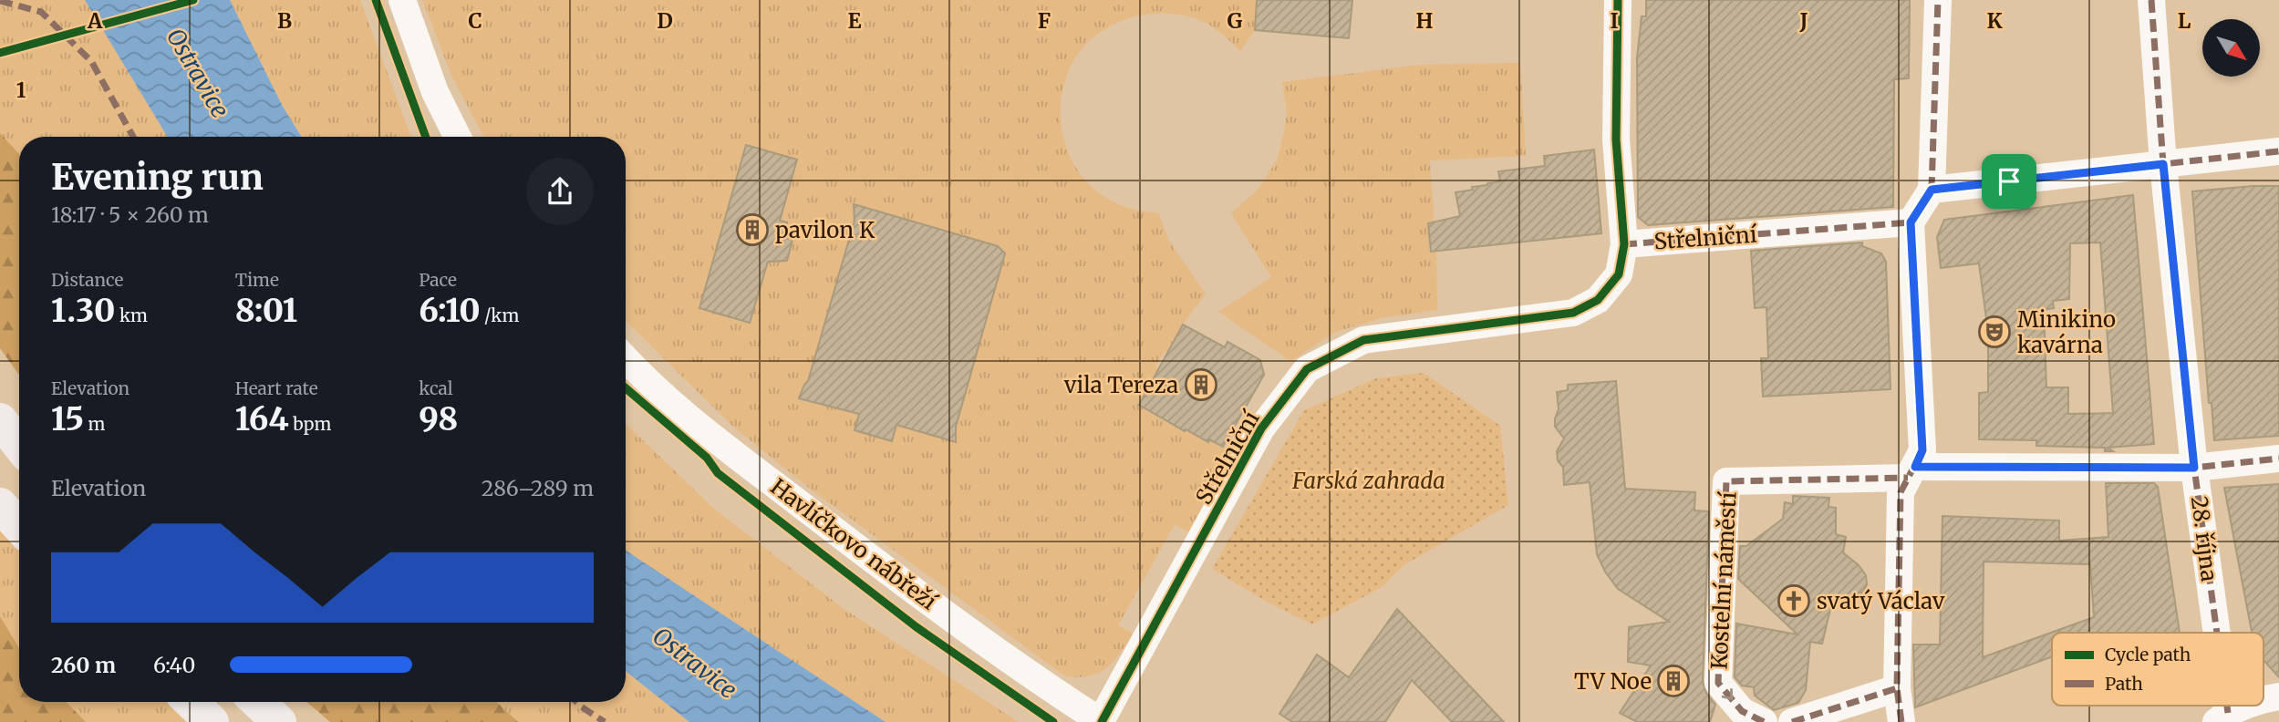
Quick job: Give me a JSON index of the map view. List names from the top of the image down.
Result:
{
  "streets": {
    "street": [
      "Střelniční",
      "28. října",
      "Havlíčkovo nábřeží",
      "Kostelní náměstí"
    ]
  },
  "crossings": [
    ["Střelniční", "Havlíčkovo nábřeží"],
    ["28. října", "Kostelní náměstí"]
  ],
  "water": ["Ostravice"],
  "parks": ["Farská zahrada"],
  "places": {
    "building": ["pavilon K", "vila Tereza", "TV Noe"],
    "theatre": ["Minikino kavárna"],
    "church": ["svatý Václav"]
  },
  "legend": ["Cycle path", "Path"],
  "north": "bottom right",
  "page": {
    "heading": ["Evening run", "18:17 · 5 × 260 m"],
    "stats": [
      ["Distance", "1.30 km"],
      ["Time", "8:01"],
      ["Pace", "6:10 /km"],
      ["Elevation", "15 m"],
      ["Heart rate", "164 bpm"],
      ["kcal", "98"]
    ],
    "chart": ["Elevation", "286–289 m"],
    "list": [
      {
        "name": "260 m",
        "note": "6:40"
      }
    ]
  },
  "grid": {
    "columns": [
      "A",
      "B",
      "C",
      "D",
      "E",
      "F",
      "G",
      "H",
      "I",
      "J",
      "K",
      "L"
    ],
    "rows": ["1"]
  }
}
